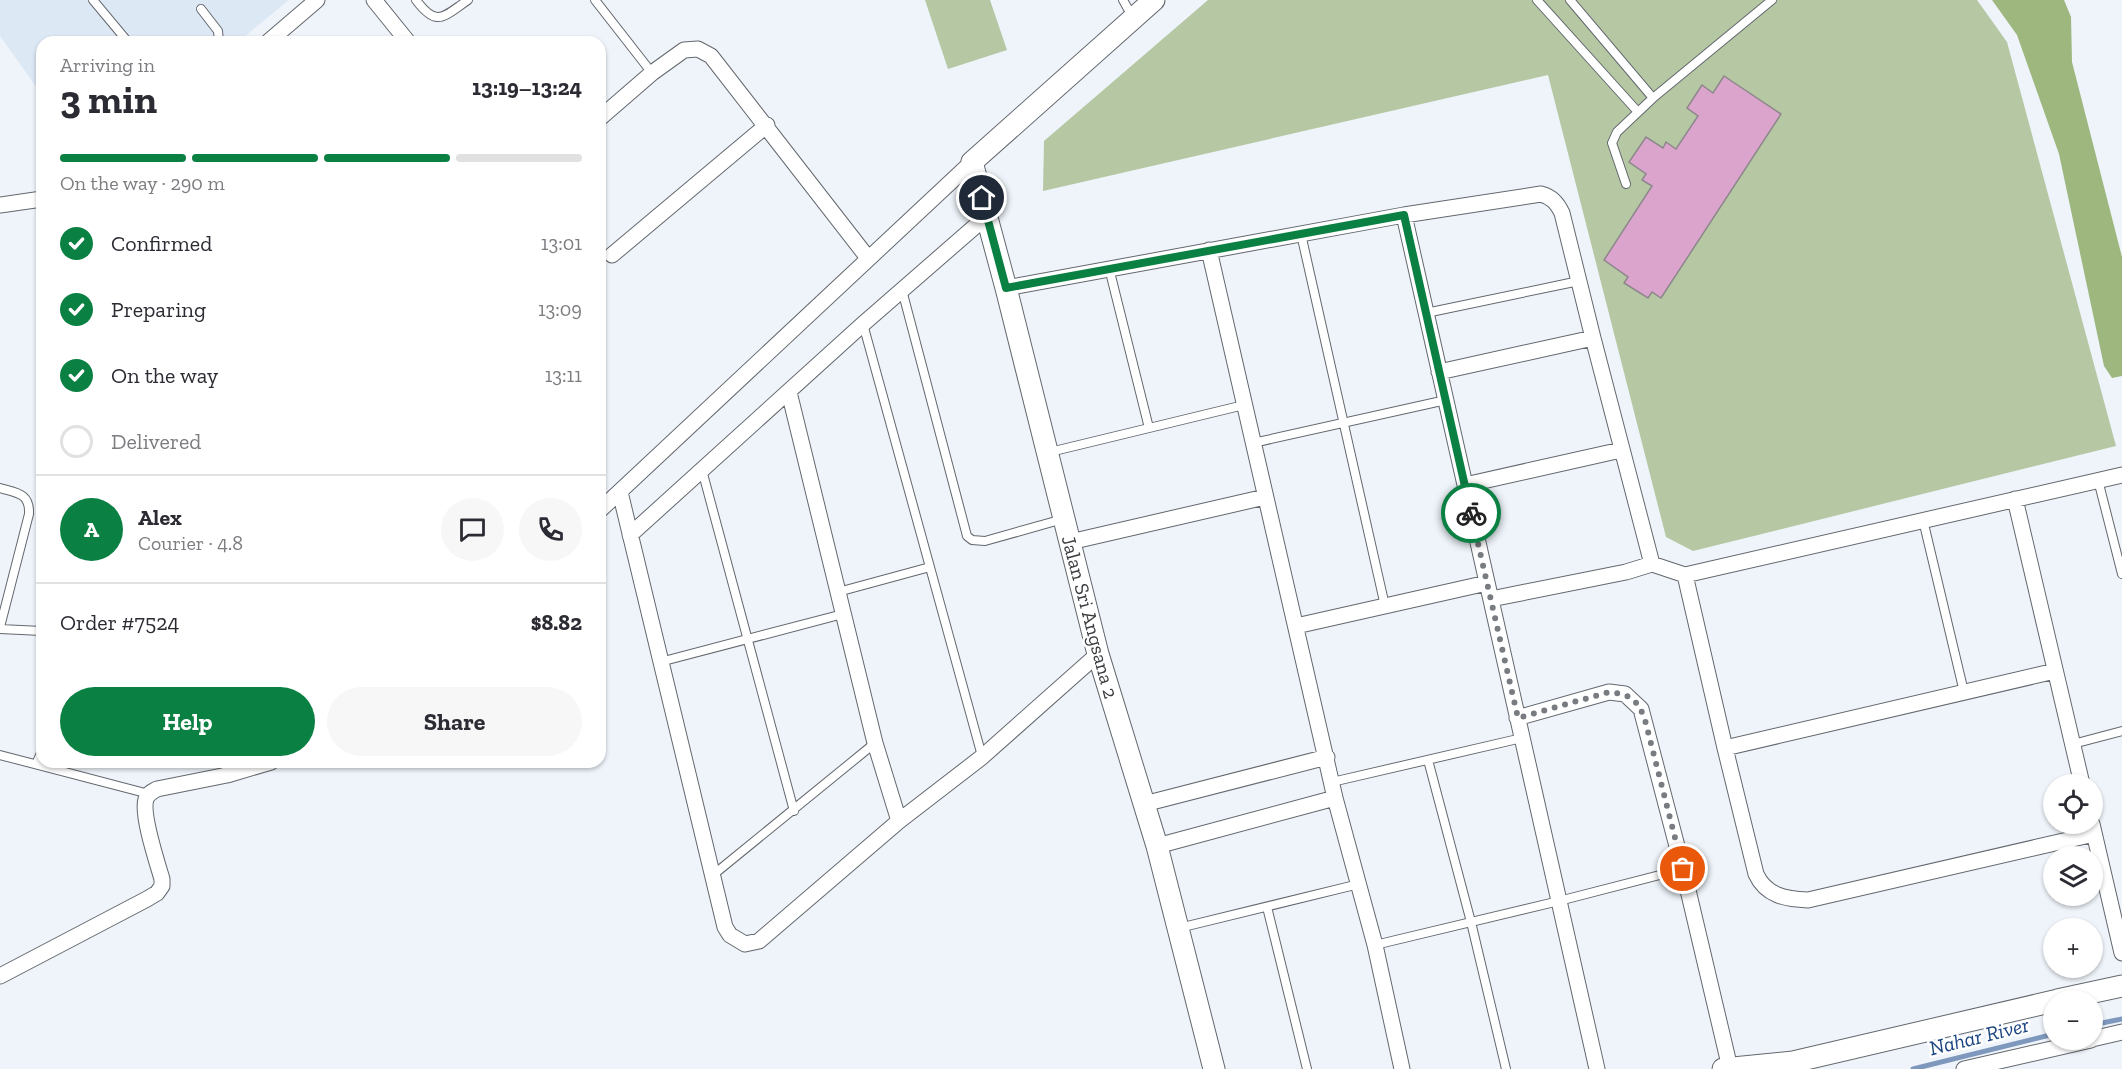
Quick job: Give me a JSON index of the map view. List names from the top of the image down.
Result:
{
  "streets": {
    "street": ["Jalan Sri Angsana 2"]
  },
  "water": ["Nahar River"],
  "page": {
    "heading": ["3 min", "Arriving in", "13:19–13:24"],
    "panel": [
      "Alex",
      "Courier · 4.8",
      "Order #7524",
      "$8.82"
    ],
    "bar": "On the way · 290 m",
    "list": [
      ["Confirmed", "13:01"],
      ["Preparing", "13:09"],
      ["On the way", "13:11"],
      "Delivered"
    ],
    "round": "A",
    "buttons": ["Help", "Share"],
    "map_buttons": ["+", "−"]
  }
}
